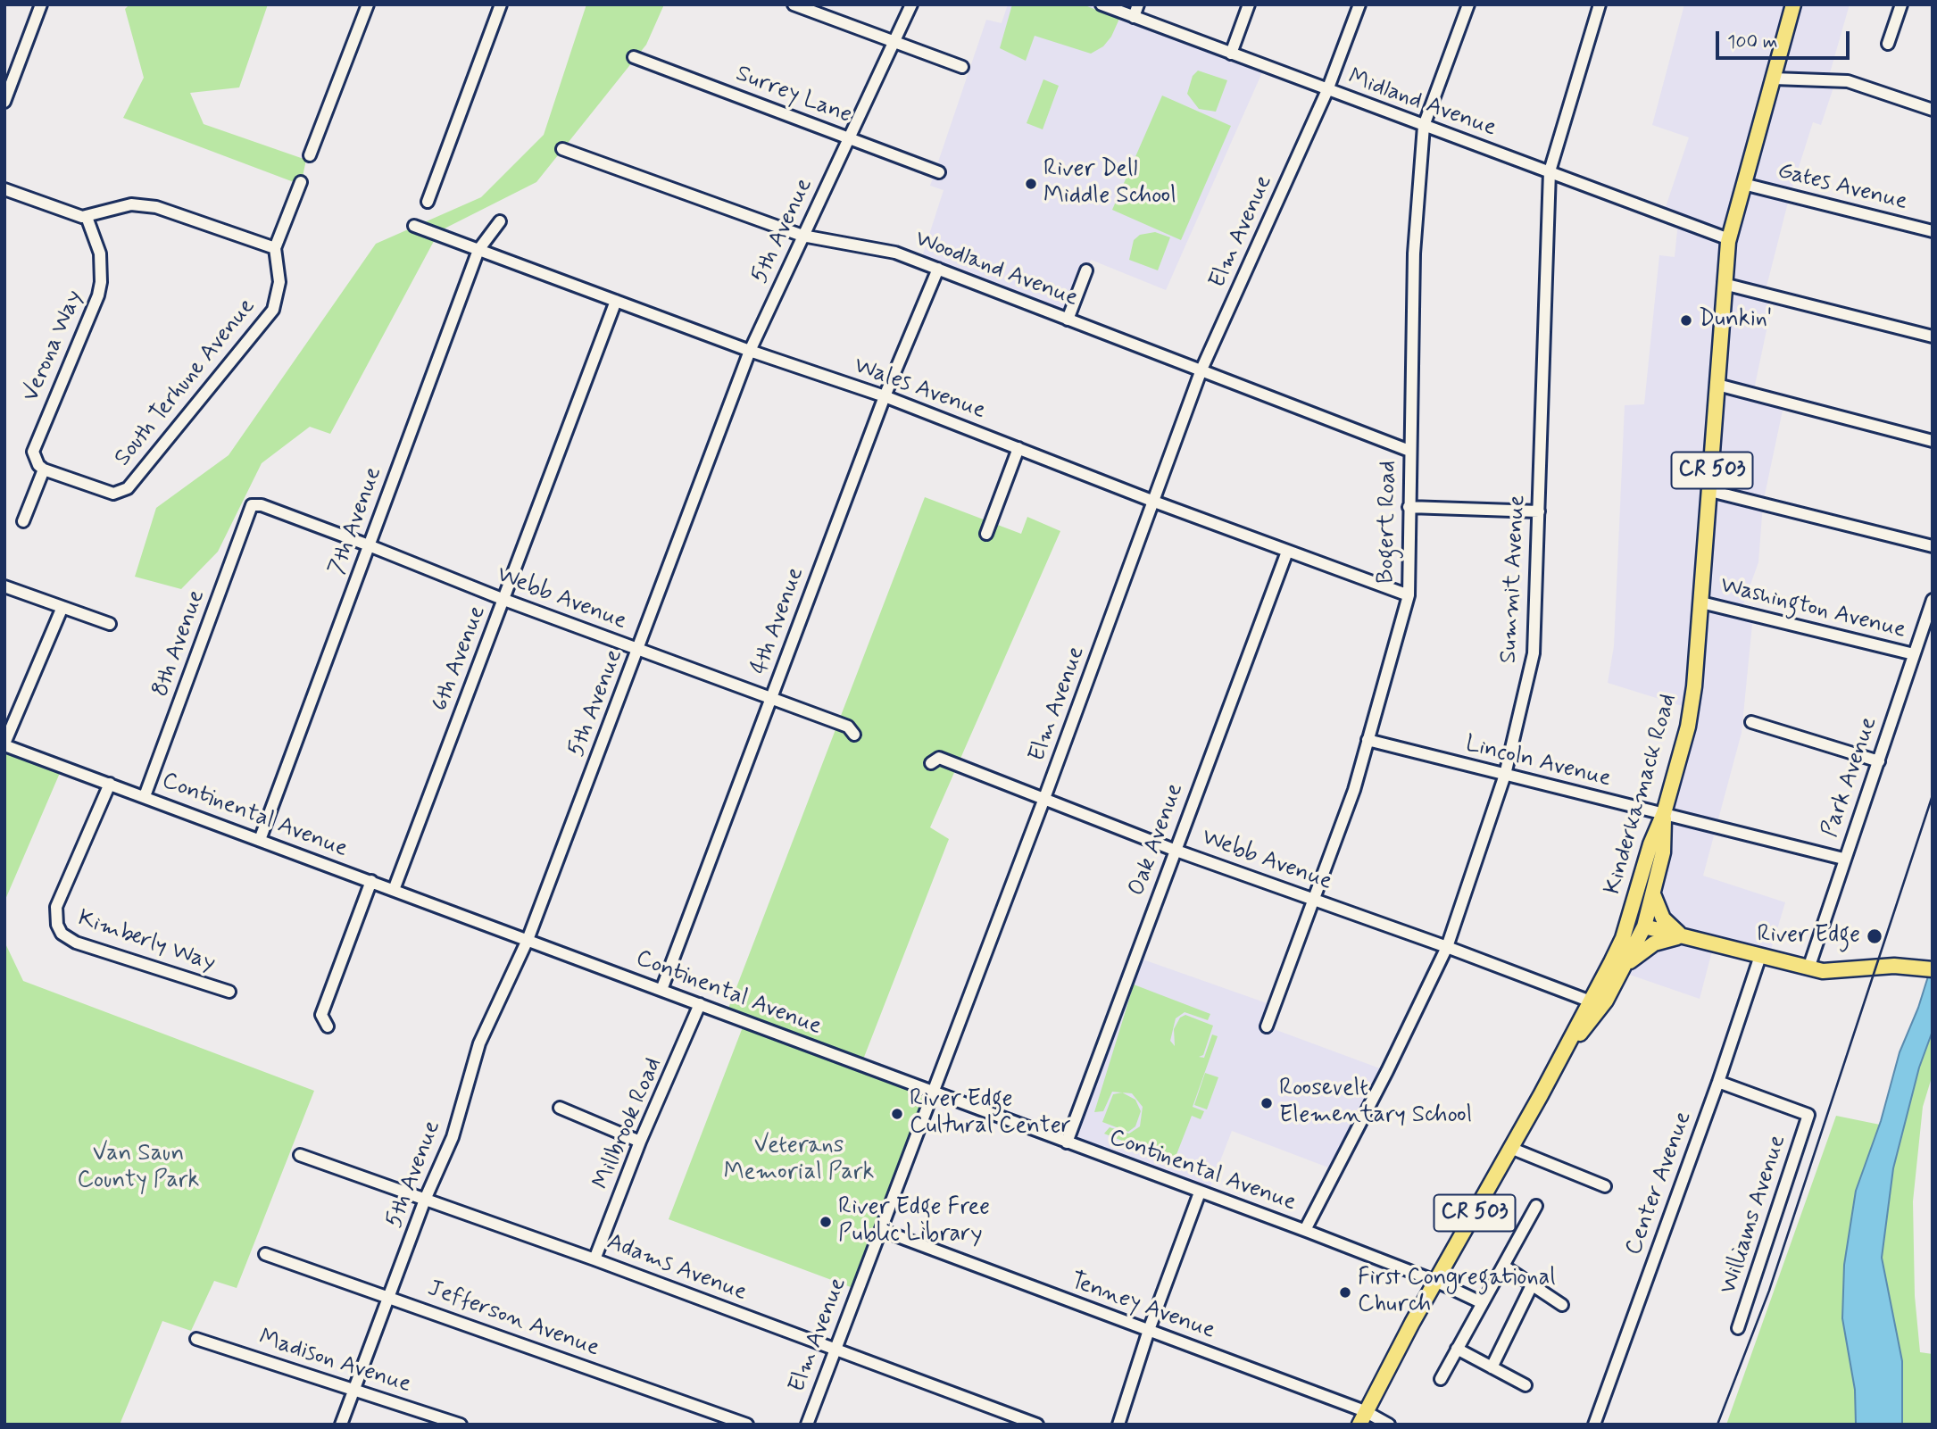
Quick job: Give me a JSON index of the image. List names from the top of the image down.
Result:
{
  "streets": {
    "main road": ["CR 503", "Kinderkamack Road"],
    "street": [
      "Surrey Lane",
      "Midland Avenue",
      "Gates Avenue",
      "5th Avenue",
      "Elm Avenue",
      "Woodland Avenue",
      "Verona Way",
      "South Terhune Avenue",
      "Wales Avenue",
      "7th Avenue",
      "Bogert Road",
      "Summit Avenue",
      "Webb Avenue",
      "Washington Avenue",
      "4th Avenue",
      "8th Avenue",
      "6th Avenue",
      "Lincoln Avenue",
      "Park Avenue",
      "Continental Avenue",
      "Oak Avenue",
      "Kimberly Way",
      "Millbrook Road",
      "Center Avenue",
      "Williams Avenue",
      "Adams Avenue",
      "Tenney Avenue",
      "Jefferson Avenue",
      "Madison Avenue"
    ]
  },
  "crossings": [
    ["Surrey Lane", "5th Avenue"],
    ["Midland Avenue", "Elm Avenue"],
    ["Midland Avenue", "Bogert Road"],
    ["Midland Avenue", "Summit Avenue"],
    ["Midland Avenue", "Kinderkamack Road"],
    ["Gates Avenue", "Kinderkamack Road"],
    ["5th Avenue", "Woodland Avenue"],
    ["5th Avenue", "Wales Avenue"],
    ["5th Avenue", "Webb Avenue"],
    ["5th Avenue", "Continental Avenue"],
    ["5th Avenue", "Adams Avenue"],
    ["5th Avenue", "Jefferson Avenue"],
    ["5th Avenue", "Madison Avenue"],
    ["Elm Avenue", "Woodland Avenue"],
    ["Elm Avenue", "Wales Avenue"],
    ["Elm Avenue", "Webb Avenue"],
    ["Elm Avenue", "Continental Avenue"],
    ["Elm Avenue", "Adams Avenue"],
    ["Elm Avenue", "Tenney Avenue"],
    ["Woodland Avenue", "Bogert Road"],
    ["Woodland Avenue", "4th Avenue"],
    ["Verona Way", "South Terhune Avenue"],
    ["Wales Avenue", "7th Avenue"],
    ["Wales Avenue", "Bogert Road"],
    ["Wales Avenue", "4th Avenue"],
    ["Wales Avenue", "6th Avenue"],
    ["Wales Avenue", "Oak Avenue"],
    ["7th Avenue", "Webb Avenue"],
    ["7th Avenue", "Continental Avenue"],
    ["Bogert Road", "Webb Avenue"],
    ["Bogert Road", "Lincoln Avenue"],
    ["Summit Avenue", "Webb Avenue"],
    ["Summit Avenue", "Lincoln Avenue"],
    ["Summit Avenue", "Continental Avenue"],
    ["Webb Avenue", "4th Avenue"],
    ["Webb Avenue", "8th Avenue"],
    ["Webb Avenue", "6th Avenue"],
    ["Webb Avenue", "Kinderkamack Road"],
    ["Webb Avenue", "Oak Avenue"],
    ["Washington Avenue", "Park Avenue"],
    ["Washington Avenue", "Kinderkamack Road"],
    ["4th Avenue", "Continental Avenue"],
    ["8th Avenue", "Continental Avenue"],
    ["6th Avenue", "Continental Avenue"],
    ["Lincoln Avenue", "Park Avenue"],
    ["Lincoln Avenue", "Kinderkamack Road"],
    ["Kinderkamack Road", "Continental Avenue"],
    ["Kinderkamack Road", "Tenney Avenue"],
    ["Continental Avenue", "Oak Avenue"],
    ["Continental Avenue", "Kimberly Way"],
    ["Continental Avenue", "Millbrook Road"],
    ["Millbrook Road", "Adams Avenue"],
    ["Center Avenue", "Williams Avenue"]
  ],
  "parks": ["Veterans Memorial Park", "Van Saun County Park"],
  "places": [
    "River Dell Middle School",
    "Dunkin'",
    "River Edge",
    "Roosevelt Elementary School",
    "River Edge Cultural Center",
    "River Edge Free Public Library",
    "First Congregational Church"
  ],
  "scale_bar": "100 m"
}
